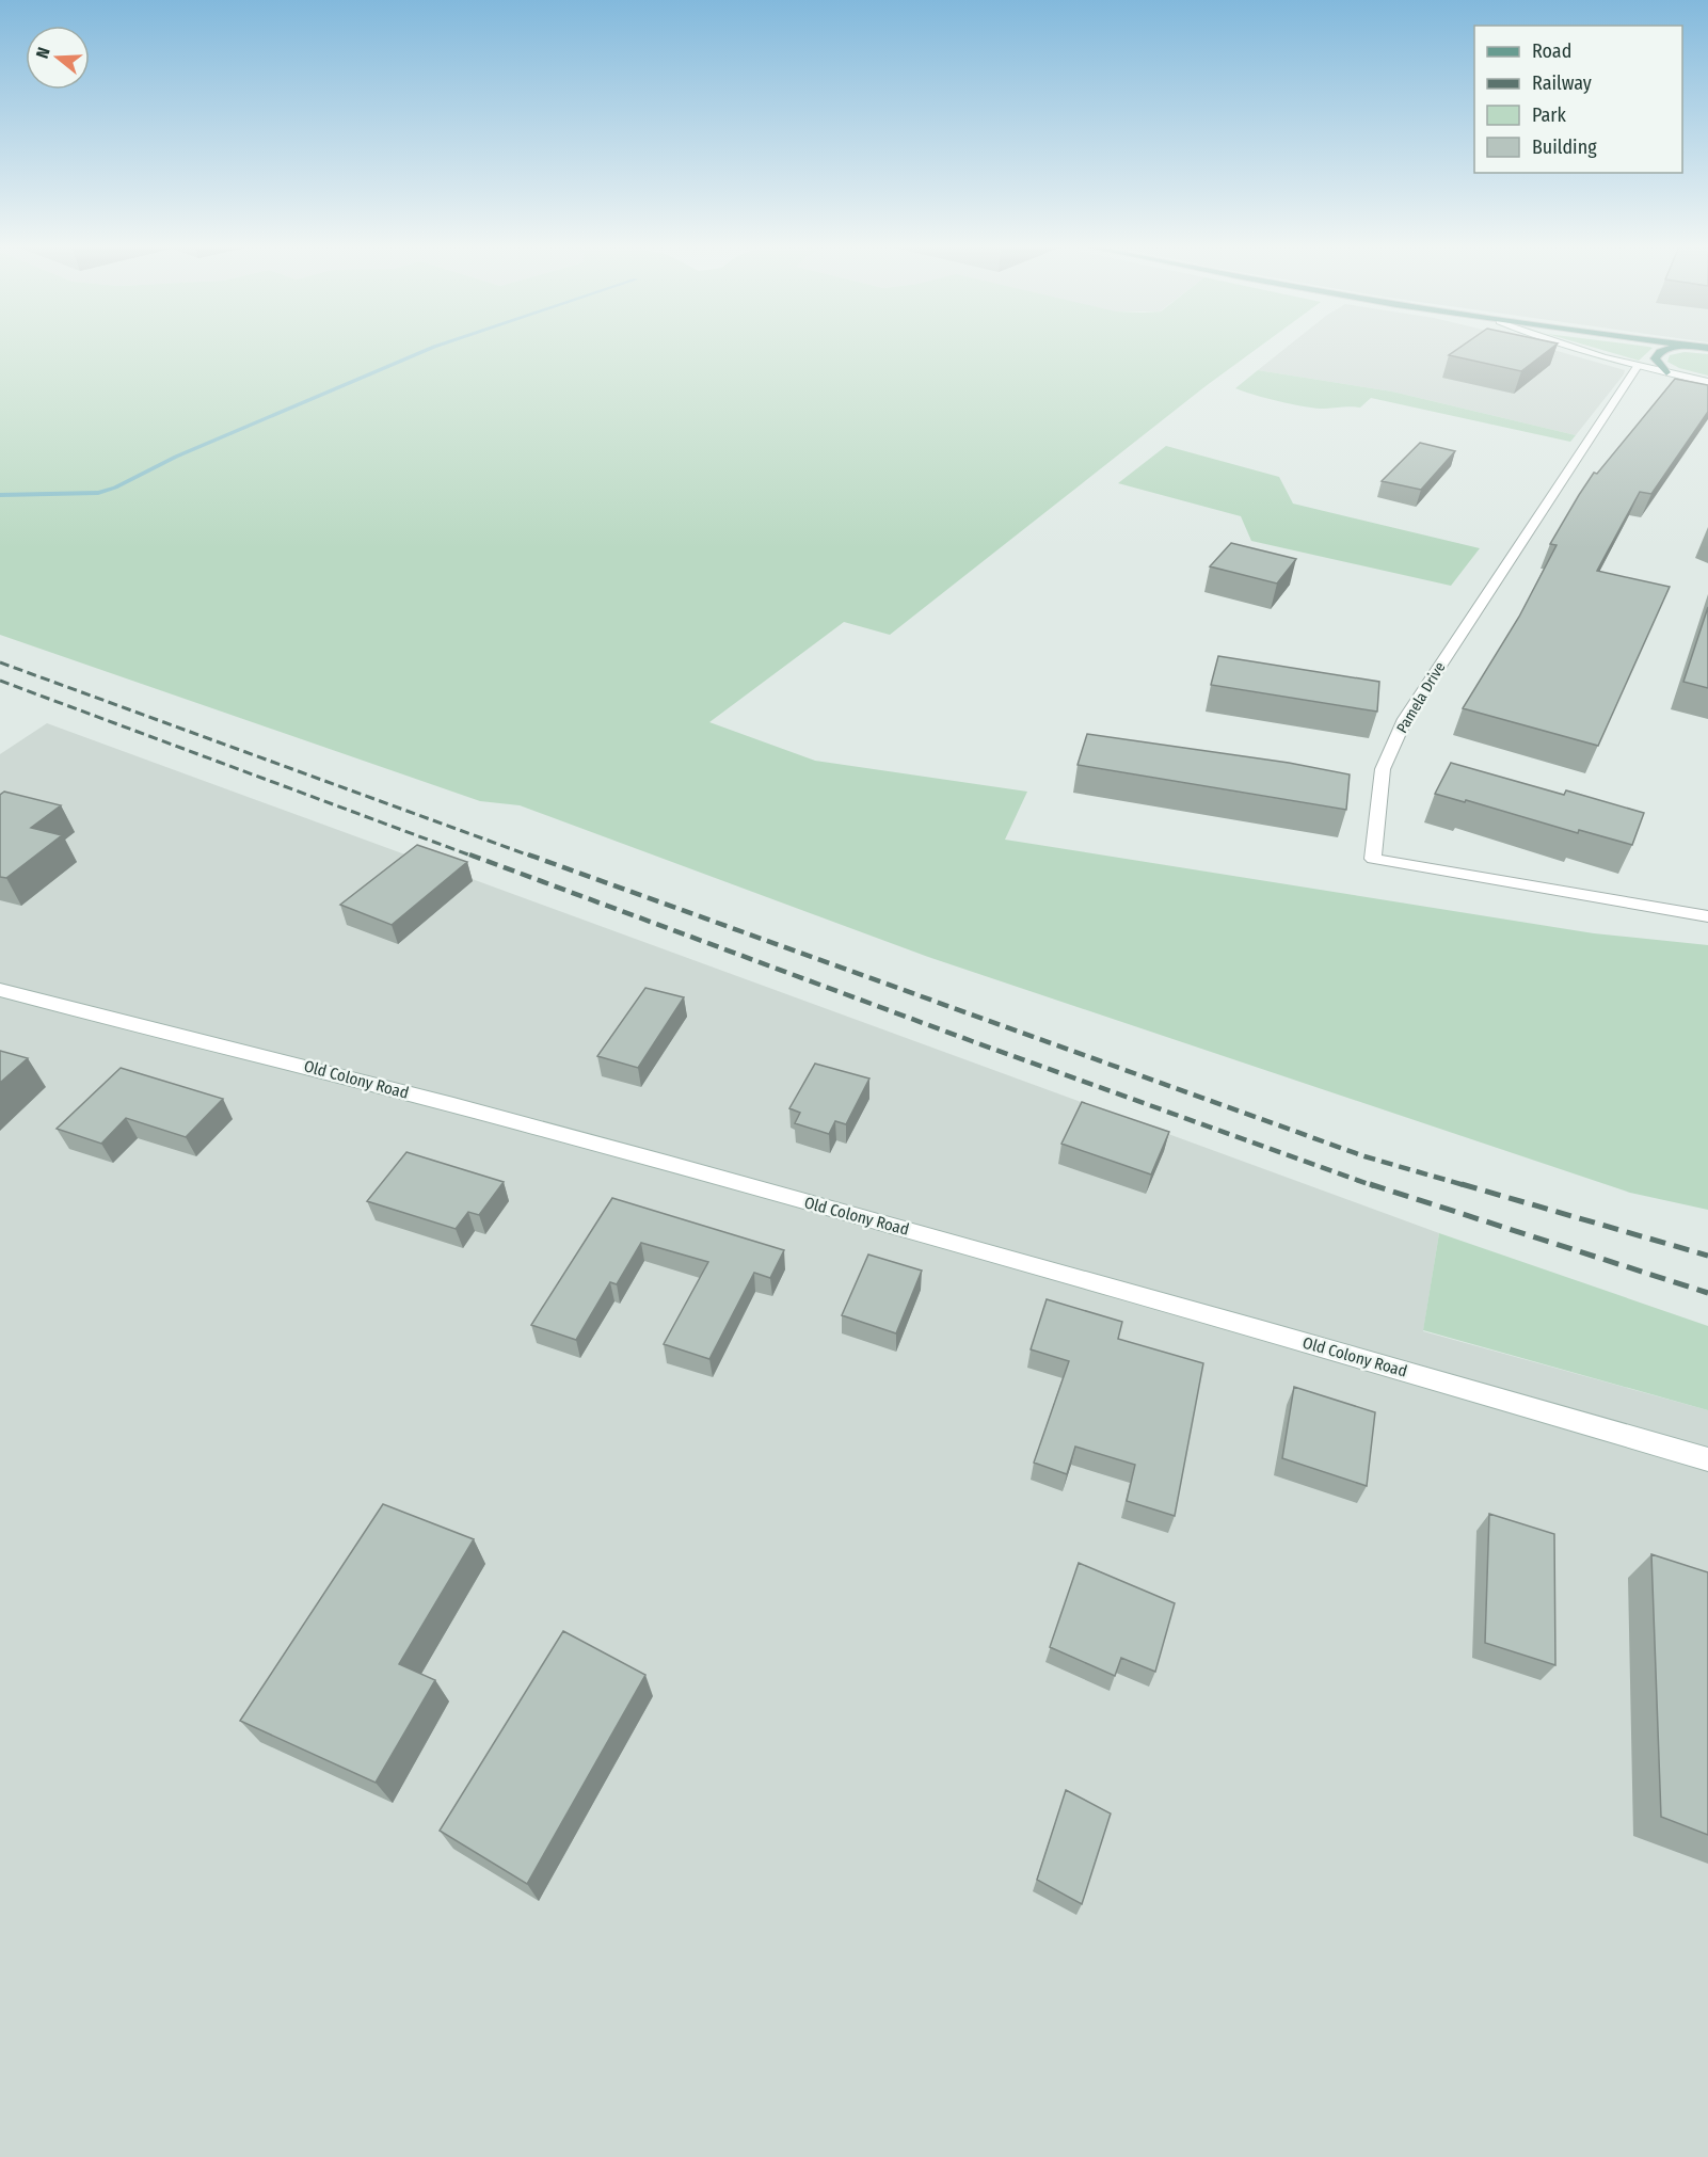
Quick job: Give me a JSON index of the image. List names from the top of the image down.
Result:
{
  "streets": {
    "street": ["Pamela Drive", "Old Colony Road"]
  },
  "legend": [
    "Road",
    "Railway",
    "Park",
    "Building"
  ],
  "north": "left"
}
